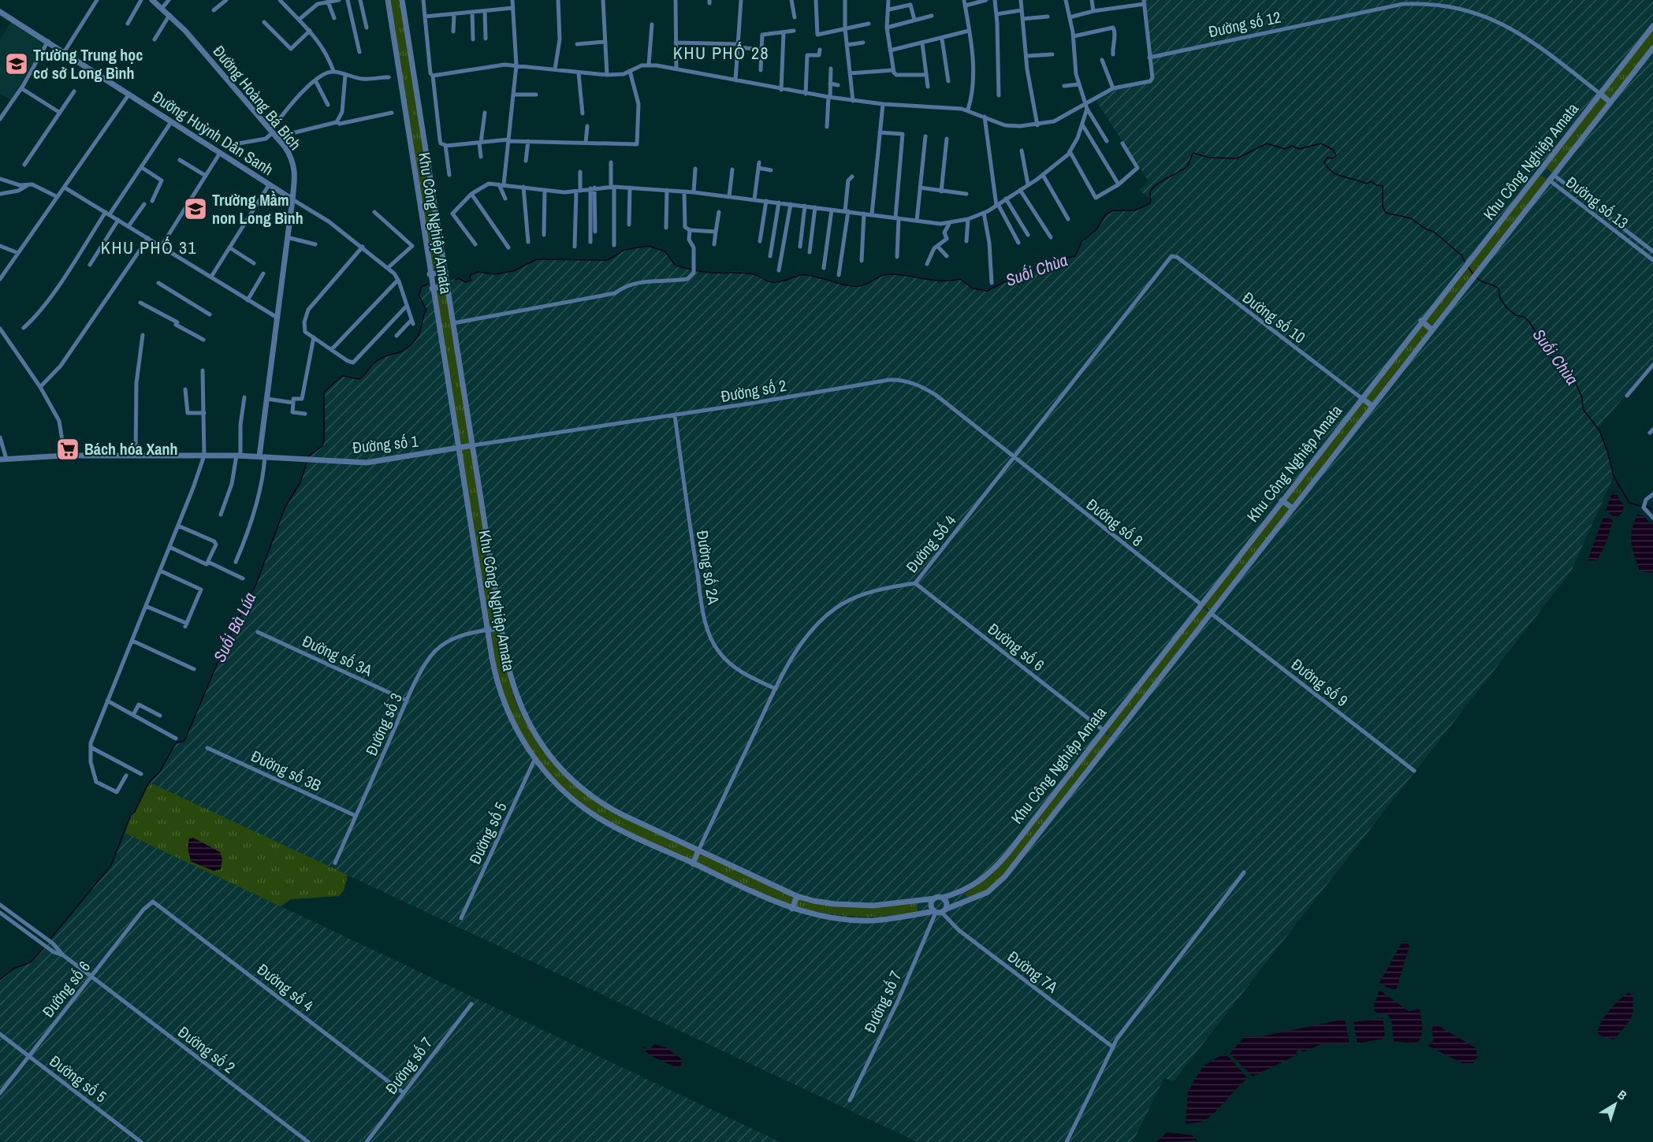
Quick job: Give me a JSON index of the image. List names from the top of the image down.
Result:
{
  "streets": {
    "street": [
      "Đường số 12",
      "Đường Hoàng Bá Bích",
      "Đường Huỳnh Dân Sanh",
      "Khu Công Nghiệp Amata",
      "Đường số 13",
      "Đường số 10",
      "Đường số 2",
      "Đường số 1",
      "Đường số 8",
      "Đường Số 4",
      "Đường số 2A",
      "Đường số 6",
      "Đường số 3A",
      "Đường số 9",
      "Đường số 3",
      "Đường số 3B",
      "Đường số 5",
      "Đường 7A",
      "Đường số 4",
      "Đường số 7"
    ]
  },
  "crossings": [
    ["Đường số 12", "Khu Công Nghiệp Amata"],
    ["Đường Hoàng Bá Bích", "Đường Huỳnh Dân Sanh"],
    ["Đường Hoàng Bá Bích", "Đường số 1"],
    ["Khu Công Nghiệp Amata", "Đường số 13"],
    ["Khu Công Nghiệp Amata", "Đường số 10"],
    ["Khu Công Nghiệp Amata", "Đường số 2"],
    ["Khu Công Nghiệp Amata", "Đường số 1"],
    ["Khu Công Nghiệp Amata", "Đường số 8"],
    ["Khu Công Nghiệp Amata", "Đường Số 4"],
    ["Khu Công Nghiệp Amata", "Đường số 6"],
    ["Khu Công Nghiệp Amata", "Đường số 9"],
    ["Khu Công Nghiệp Amata", "Đường số 3"],
    ["Khu Công Nghiệp Amata", "Đường số 5"],
    ["Khu Công Nghiệp Amata", "Đường 7A"],
    ["Khu Công Nghiệp Amata", "Đường số 7"],
    ["Đường số 10", "Đường Số 4"],
    ["Đường số 2", "Đường số 1"],
    ["Đường số 2", "Đường số 8"],
    ["Đường số 2", "Đường Số 4"],
    ["Đường số 2", "Đường số 2A"],
    ["Đường số 2", "Đường số 6"],
    ["Đường số 8", "Đường Số 4"],
    ["Đường Số 4", "Đường số 2A"],
    ["Đường Số 4", "Đường số 6"],
    ["Đường số 6", "Đường số 5"],
    ["Đường số 6", "Đường số 4"],
    ["Đường số 3A", "Đường số 3"],
    ["Đường số 3", "Đường số 3B"],
    ["Đường 7A", "Đường số 7"],
    ["Đường số 4", "Đường số 7"]
  ],
  "districts": ["KHU PHỐ 28", "KHU PHỐ 31"],
  "water": ["Suối Chùa", "Suối Bà Lúa"],
  "places": {
    "school or university": ["Trường Trung học cơ sở Long Bình", "Trường Mầm non Long Bình"],
    "supermarket": ["Bách hóa Xanh"]
  },
  "north": "top right"
}
